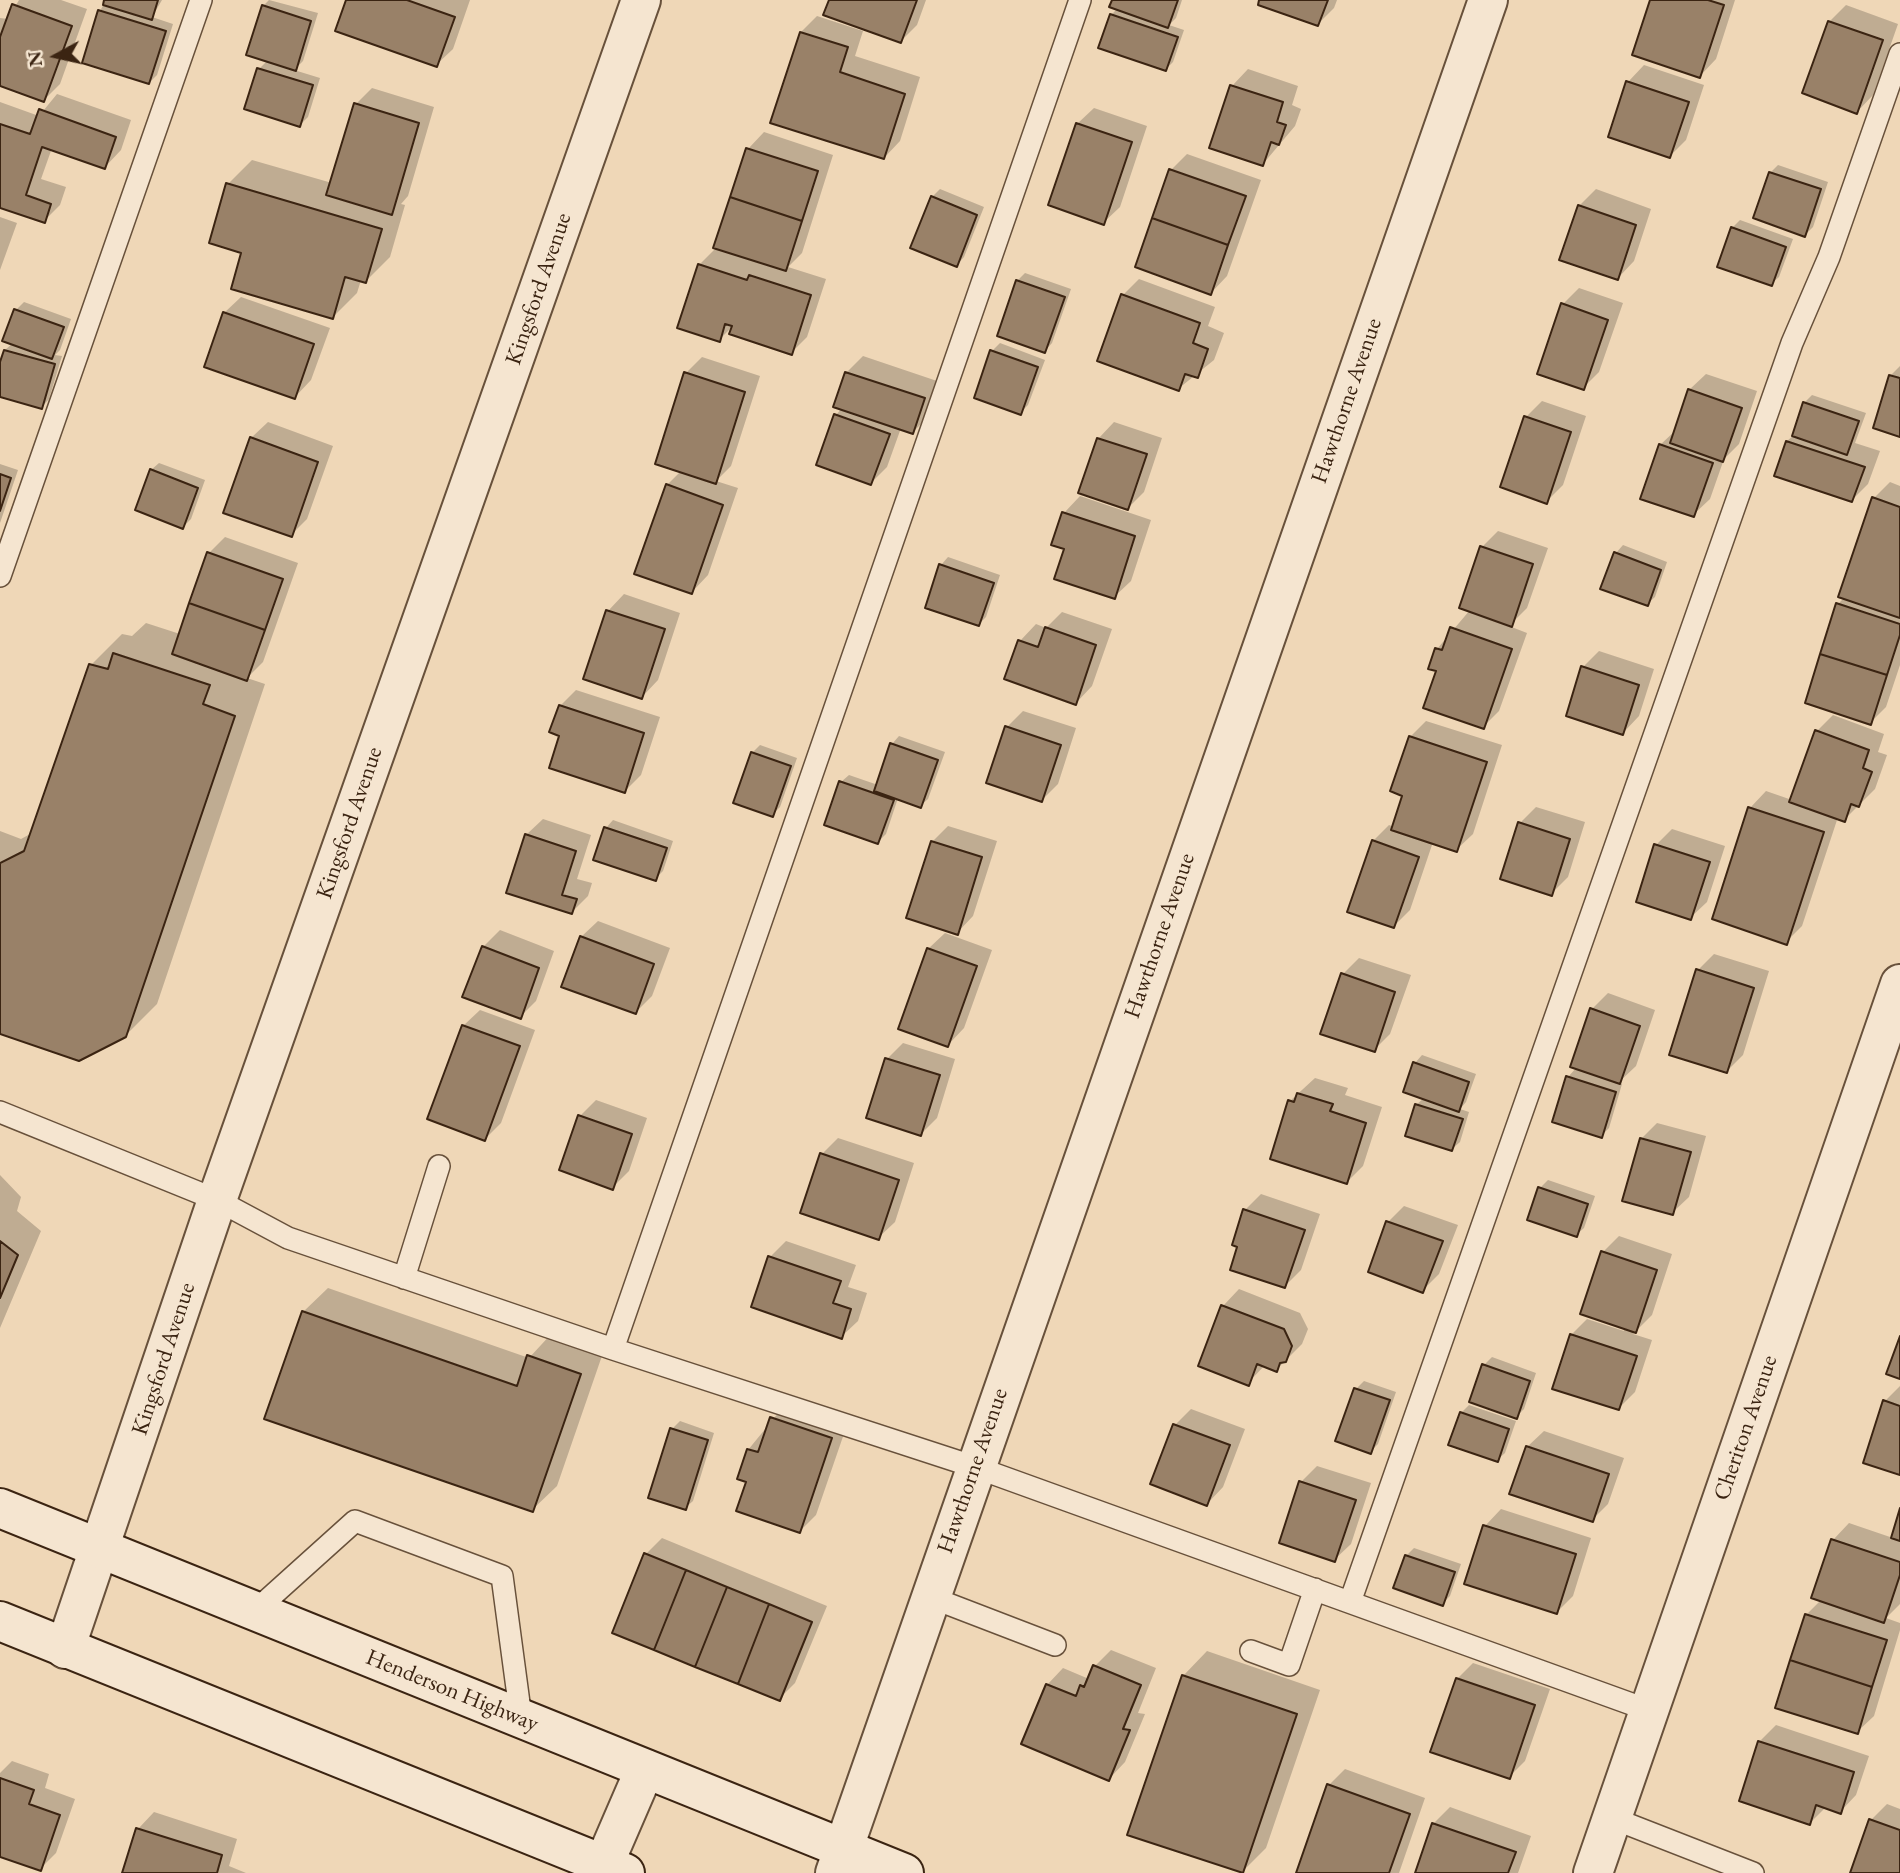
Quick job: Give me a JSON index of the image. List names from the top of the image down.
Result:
{
  "streets": {
    "street": [
      "Kingsford Avenue",
      "Hawthorne Avenue",
      "Cheriton Avenue",
      "Henderson Highway"
    ]
  },
  "crossings": [
    ["Kingsford Avenue", "Henderson Highway"],
    ["Hawthorne Avenue", "Henderson Highway"]
  ],
  "north": "left"
}
